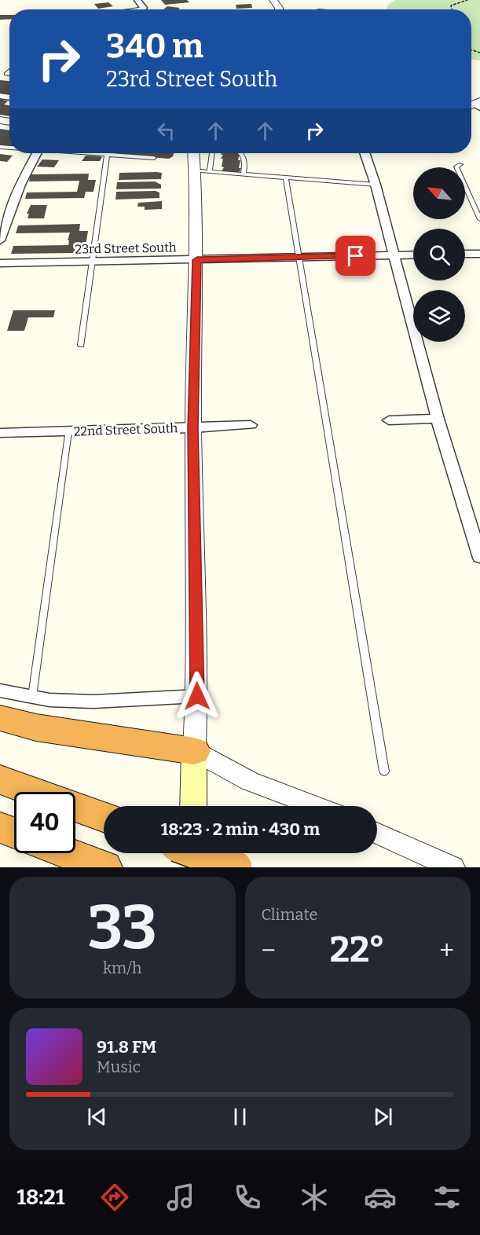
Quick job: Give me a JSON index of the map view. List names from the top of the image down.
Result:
{
  "streets": {
    "street": ["23rd Street South", "22nd Street South"]
  },
  "north": "top left",
  "page": {
    "turn": ["340 m", "23rd Street South"],
    "limit": "40",
    "trip": "18:23 · 2 min · 430 m",
    "tile": [
      ["33", "km/h"],
      "Climate"
    ],
    "heat": ["−", "22°", "+"],
    "song": ["91.8 FM", "Music"],
    "tabs": "18:21"
  }
}
